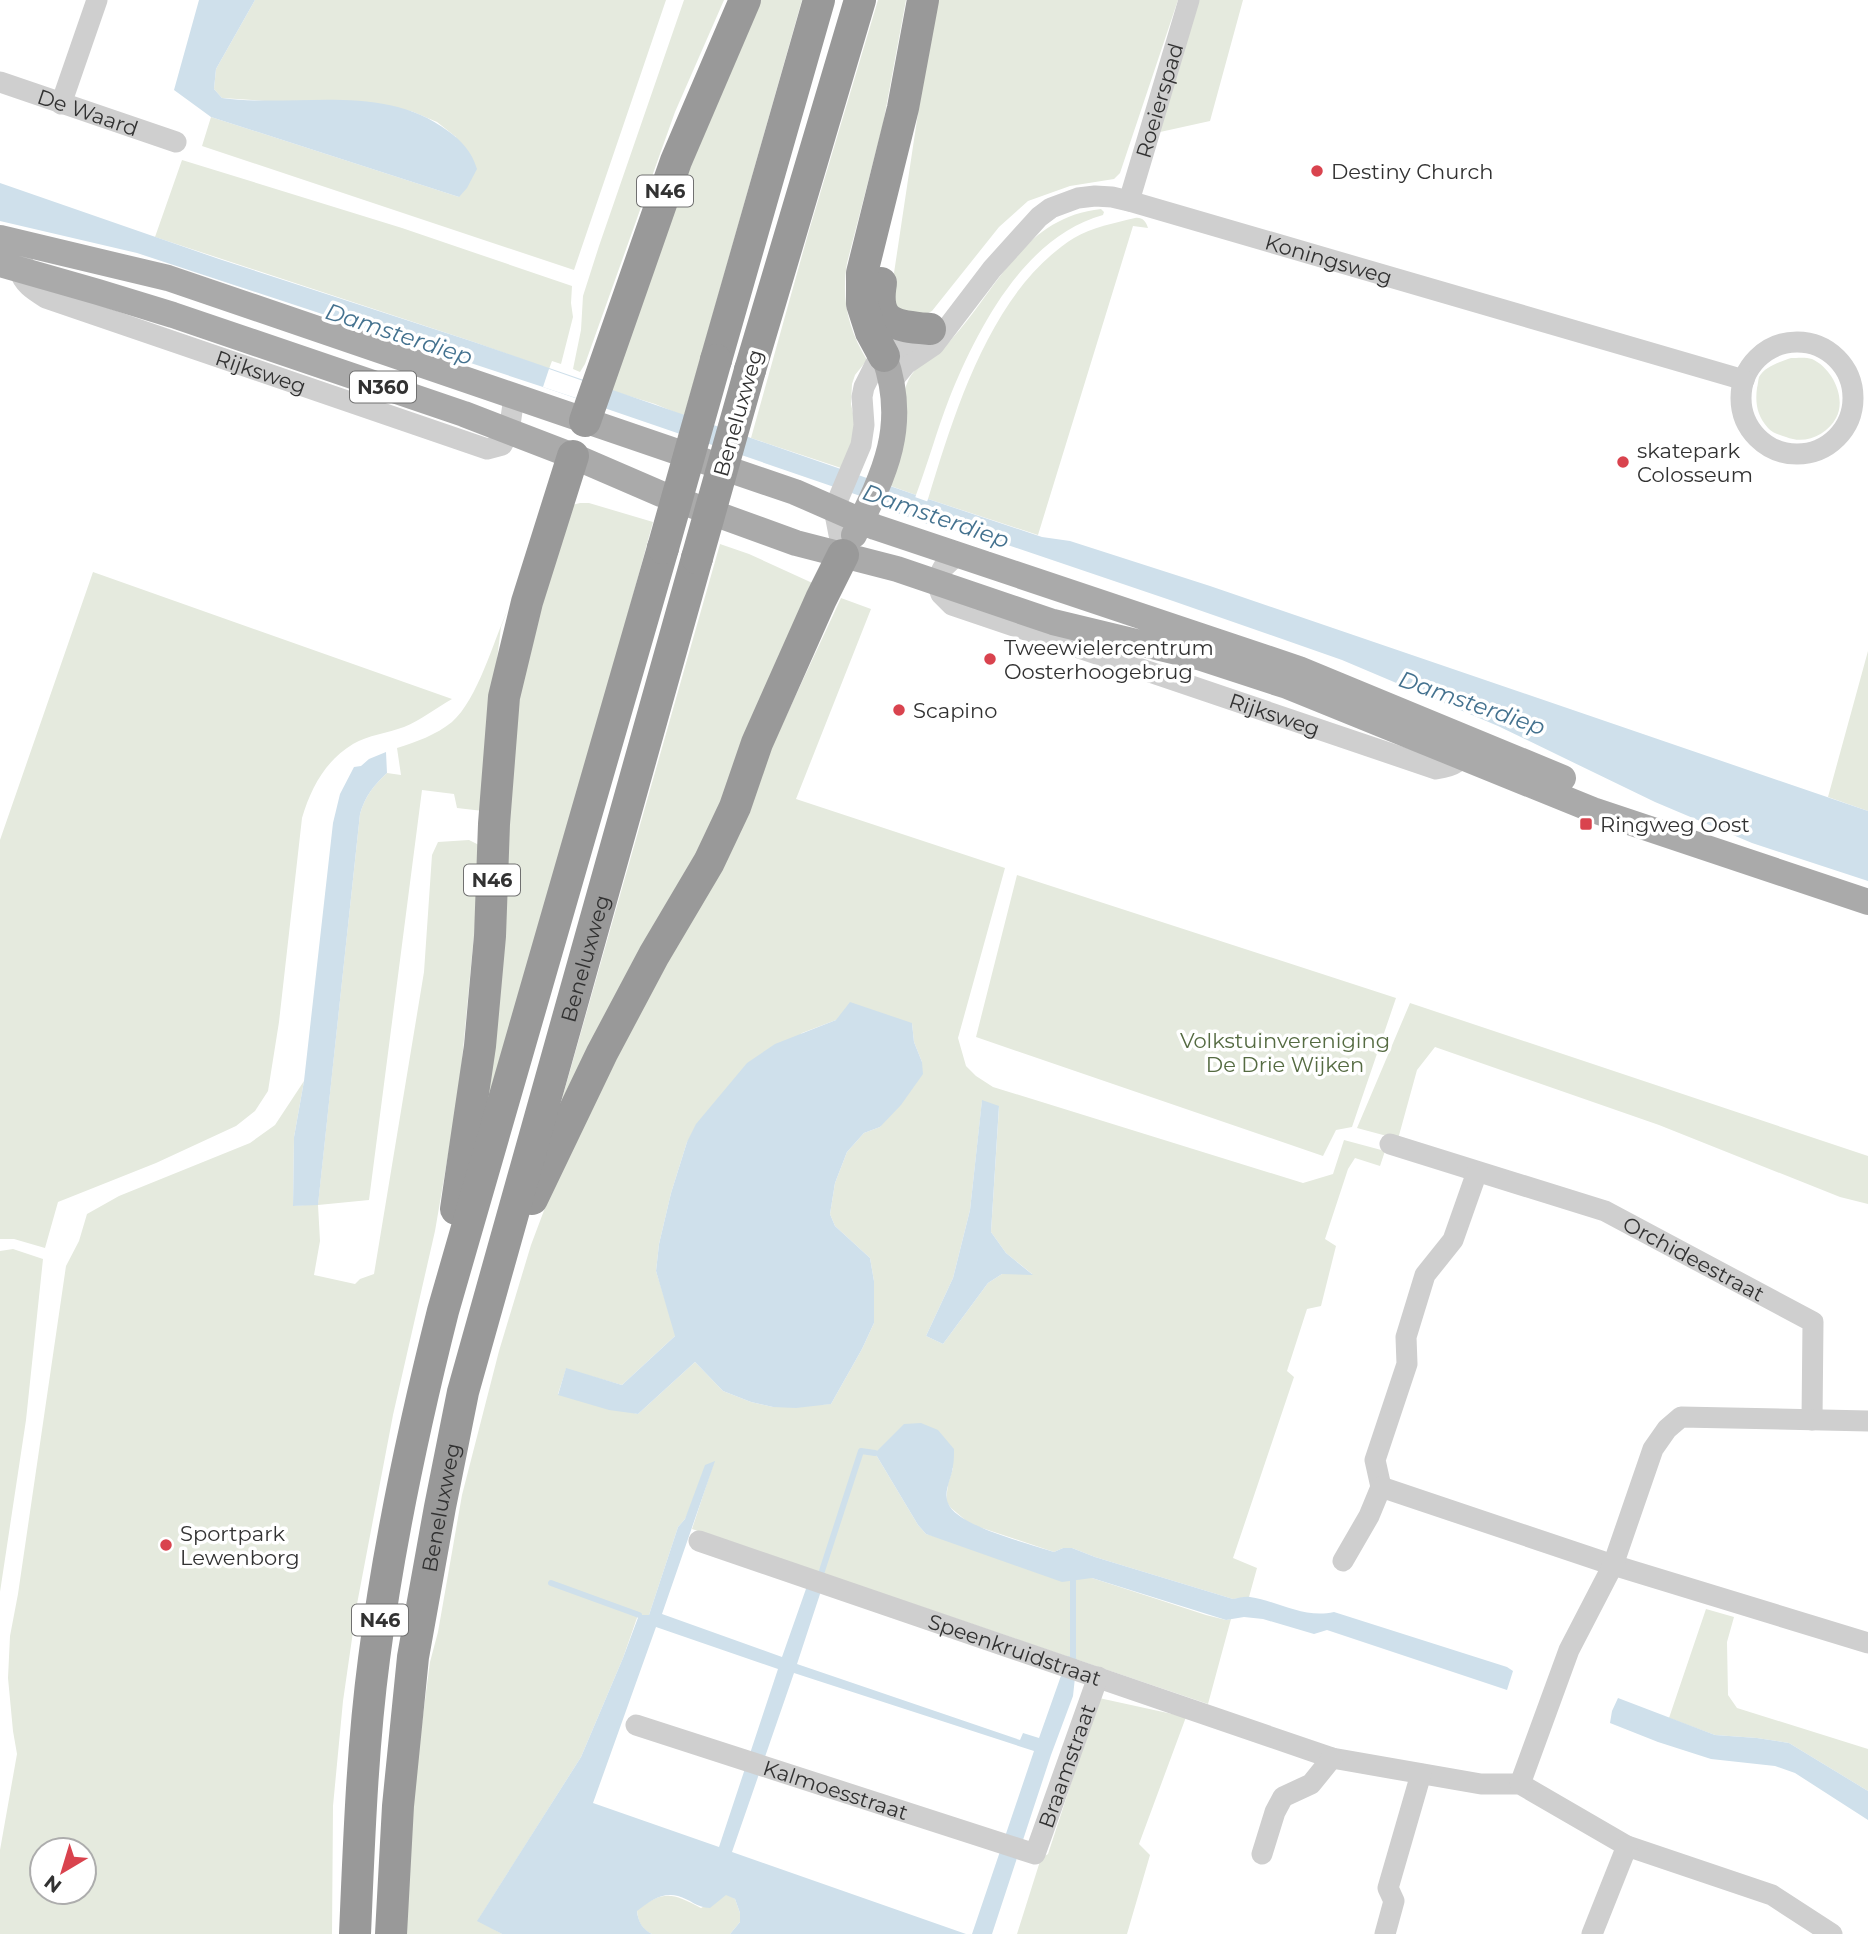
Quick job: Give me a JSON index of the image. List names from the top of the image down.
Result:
{
  "streets": {
    "highway": ["N46", "Beneluxweg"],
    "main road": ["Rijksweg", "N360"],
    "street": [
      "Roeierspad",
      "De Waard",
      "Koningsweg",
      "Orchideestraat",
      "Speenkruidstraat",
      "Braamstraat",
      "Kalmoesstraat"
    ]
  },
  "crossings": [
    ["Roeierspad", "Koningsweg"],
    ["N46", "Rijksweg"],
    ["N46", "Beneluxweg"],
    ["Speenkruidstraat", "Braamstraat"],
    ["Braamstraat", "Kalmoesstraat"]
  ],
  "water": ["Damsterdiep"],
  "parks": ["Volkstuinvereniging De Drie Wijken"],
  "places": {
    "other": [
      "Destiny Church",
      "skatepark Colosseum",
      "Tweewielercentrum Oosterhoogebrug",
      "Scapino",
      "Sportpark Lewenborg"
    ],
    "transit": ["Ringweg Oost"]
  },
  "north": "bottom left"
}
